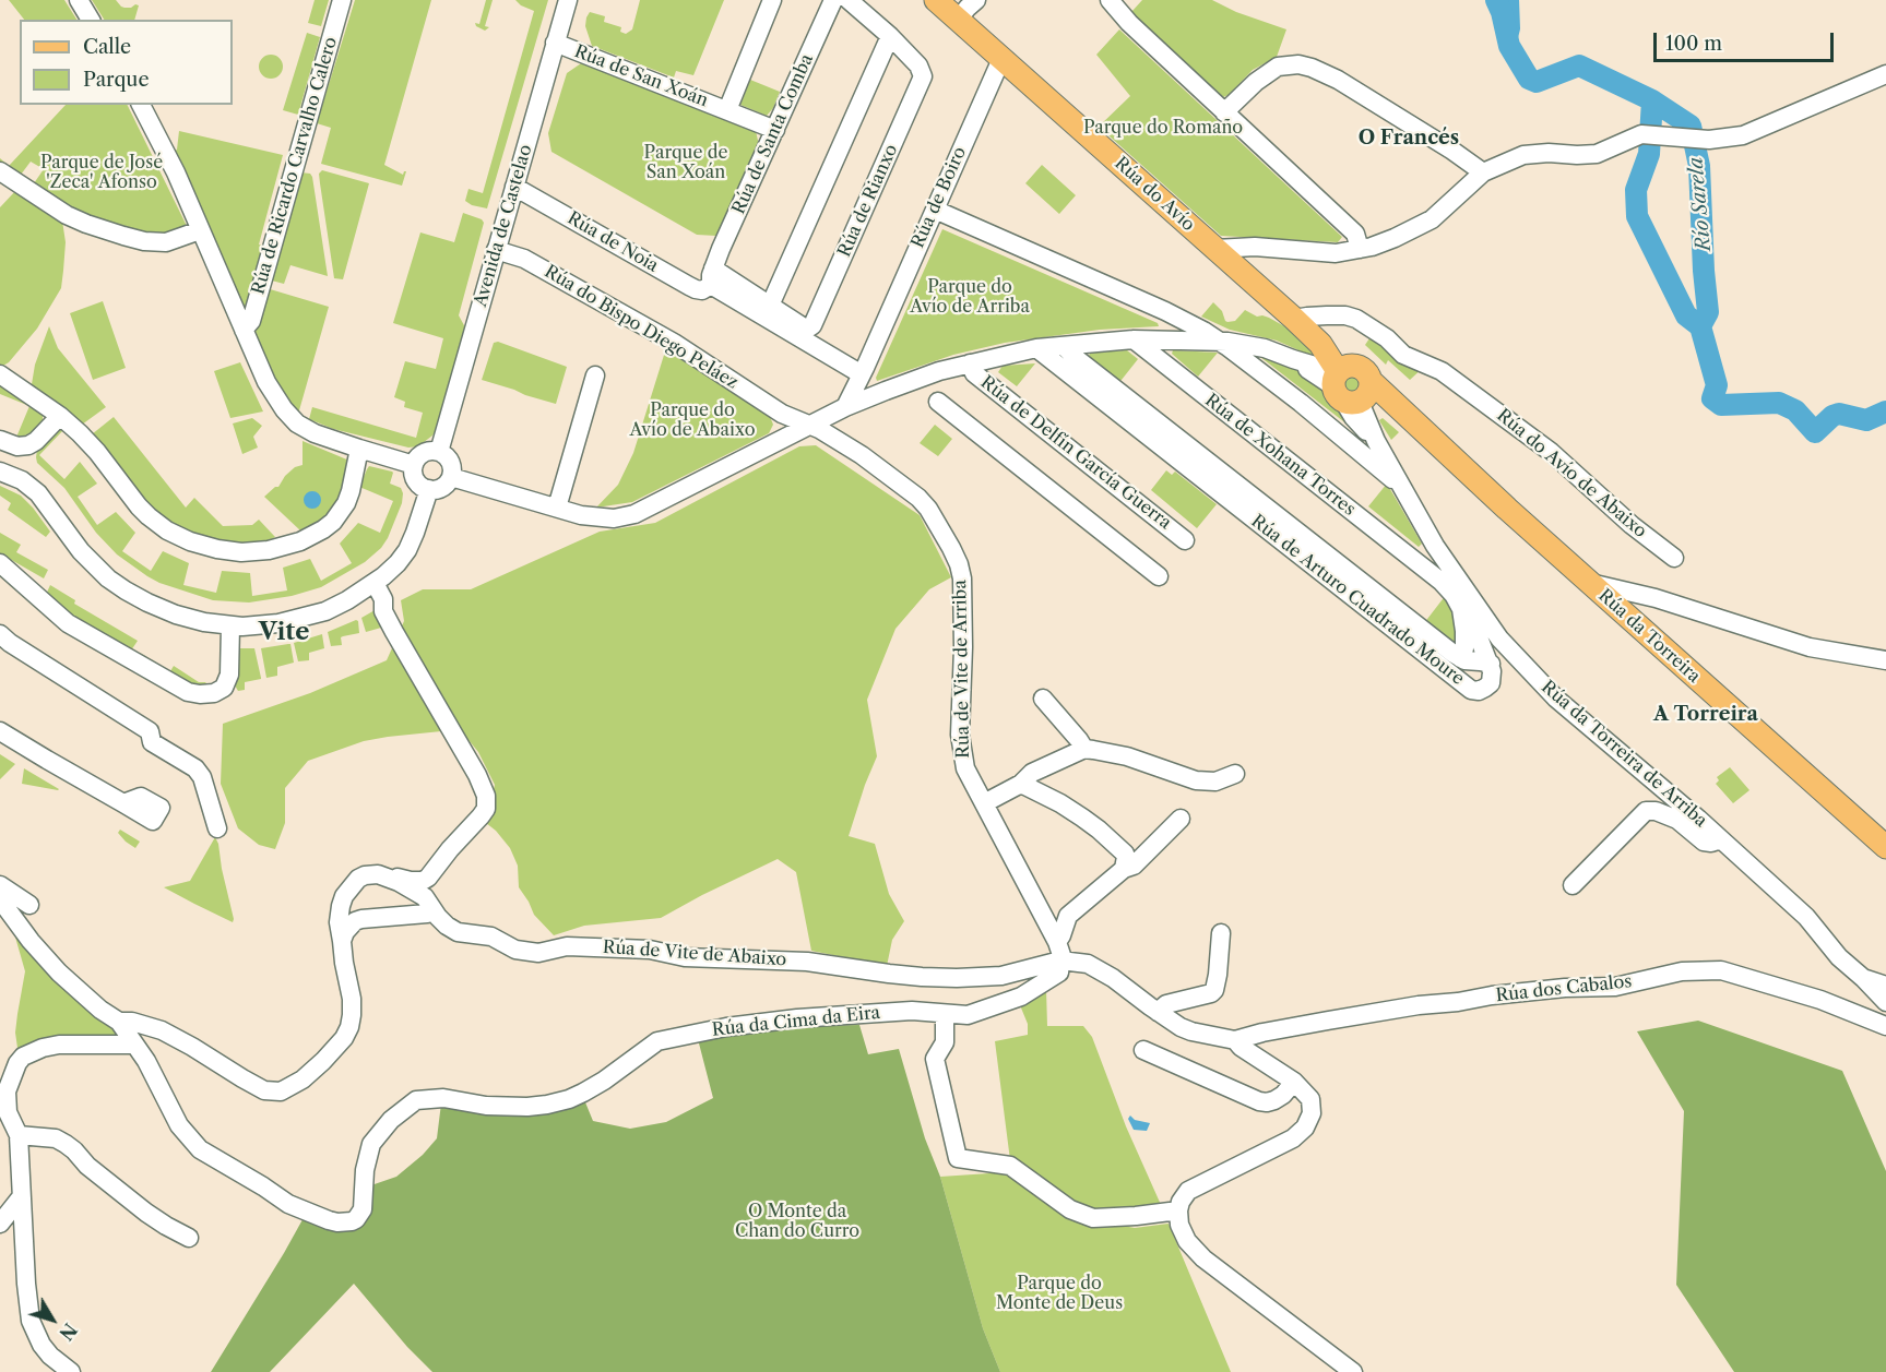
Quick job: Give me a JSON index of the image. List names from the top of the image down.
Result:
{
  "streets": {
    "main road": ["Rúa do Avío", "Rúa da Torreira"],
    "street": [
      "Rúa de San Xoán",
      "Rúa de Santa Comba",
      "Rúa de Ricardo Carvalho Calero",
      "Rúa de Boiro",
      "Rúa de Rianxo",
      "Avenida de Castelao",
      "Rúa de Noia",
      "Rúa do Bispo Diego Peláez",
      "Rúa de Delfín García Guerra",
      "Rúa de Xohana Torres",
      "Rúa do Avío de Abaixo",
      "Rúa de Arturo Cuadrado Moure",
      "Rúa de Vite de Arriba",
      "Rúa da Torreira de Arriba",
      "Rúa de Vite de Abaixo",
      "Rúa dos Cabalos",
      "Rúa da Cima da Eira"
    ]
  },
  "crossings": [
    ["Rúa de San Xoán", "Rúa de Santa Comba"],
    ["Rúa de San Xoán", "Avenida de Castelao"],
    ["Rúa de Santa Comba", "Rúa de Noia"],
    ["Rúa do Avío", "Rúa de Boiro"],
    ["Rúa do Avío", "Rúa do Avío de Abaixo"],
    ["Rúa do Avío", "Rúa da Torreira"],
    ["Rúa do Avío", "Rúa da Torreira de Arriba"],
    ["Rúa de Boiro", "Rúa de Noia"],
    ["Rúa de Rianxo", "Rúa de Noia"],
    ["Avenida de Castelao", "Rúa de Noia"],
    ["Avenida de Castelao", "Rúa do Bispo Diego Peláez"],
    ["Rúa do Bispo Diego Peláez", "Rúa de Vite de Arriba"],
    ["Rúa de Xohana Torres", "Rúa de Arturo Cuadrado Moure"],
    ["Rúa de Xohana Torres", "Rúa da Torreira de Arriba"],
    ["Rúa de Vite de Arriba", "Rúa de Vite de Abaixo"],
    ["Rúa de Vite de Arriba", "Rúa dos Cabalos"],
    ["Rúa de Vite de Arriba", "Rúa da Cima da Eira"],
    ["Rúa de Vite de Abaixo", "Rúa dos Cabalos"],
    ["Rúa de Vite de Abaixo", "Rúa da Cima da Eira"],
    ["Rúa dos Cabalos", "Rúa da Cima da Eira"]
  ],
  "districts": ["O Francés", "Vite", "A Torreira"],
  "water": ["Río Sarela"],
  "parks": [
    "Parque do Romaño",
    "Parque de San Xoán",
    "Parque de José 'Zeca' Afonso",
    "Parque do Avío de Arriba",
    "Parque do Avío de Abaixo",
    "O Monte da Chan do Curro",
    "Parque do Monte de Deus"
  ],
  "legend": ["Calle", "Parque"],
  "scale_bar": "100 m",
  "north": "bottom right"
}
